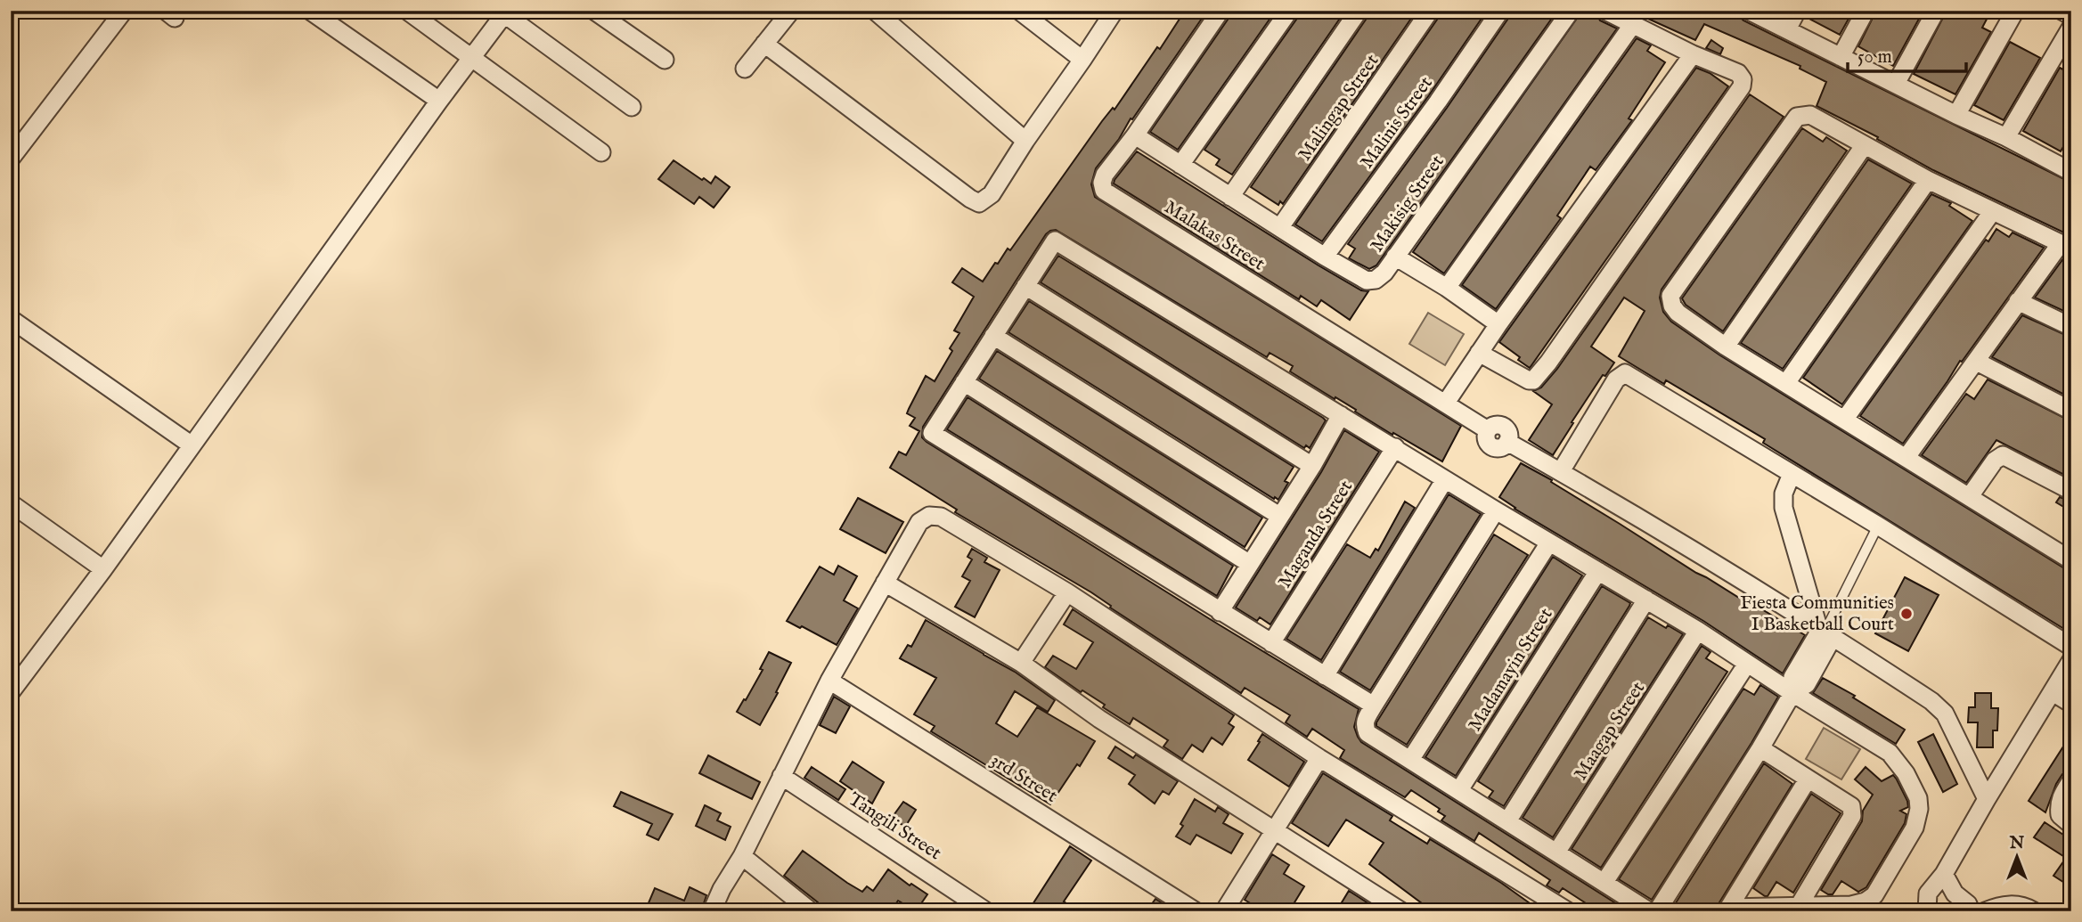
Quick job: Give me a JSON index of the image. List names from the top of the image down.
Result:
{
  "streets": {
    "street": [
      "Malingap Street",
      "Malinis Street",
      "Makisig Street",
      "Malakas Street",
      "Maganda Street",
      "Madamayin Street",
      "Maagap Street",
      "3rd Street",
      "Tangili Street"
    ]
  },
  "crossings": [
    ["Malingap Street", "Makisig Street"],
    ["Malinis Street", "Makisig Street"],
    ["Makisig Street", "Malakas Street"]
  ],
  "places": ["Fiesta Communities I Basketball Court"],
  "scale_bar": "50 m",
  "north": "top"
}
